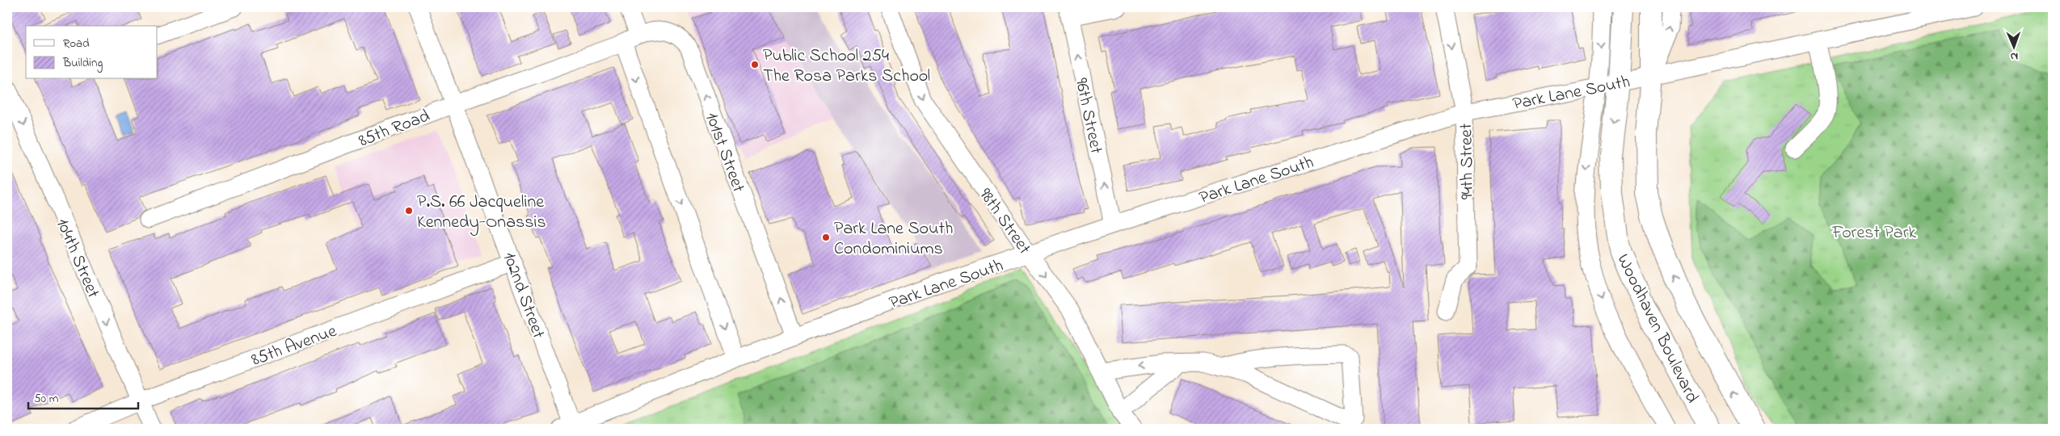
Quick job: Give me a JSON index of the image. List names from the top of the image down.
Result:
{
  "streets": {
    "main road": ["Woodhaven Boulevard"],
    "street": [
      "Park Lane South",
      "96th Street",
      "85th Road",
      "101st Street",
      "94th Street",
      "98th Street",
      "104th Street",
      "102nd Street",
      "85th Avenue"
    ]
  },
  "crossings": [
    ["Park Lane South", "96th Street"],
    ["Park Lane South", "101st Street"],
    ["Park Lane South", "94th Street"],
    ["Park Lane South", "98th Street"],
    ["Park Lane South", "102nd Street"],
    ["Park Lane South", "Woodhaven Boulevard"],
    ["85th Road", "101st Street"],
    ["85th Road", "102nd Street"],
    ["104th Street", "85th Avenue"],
    ["102nd Street", "85th Avenue"]
  ],
  "one_way": ["96th Street", "98th Street", "104th Street"],
  "parks": ["Forest Park"],
  "places": ["Public School 254 The Rosa Parks School", "P.S. 66 Jacqueline Kennedy-Onassis", "Park Lane South Condominiums"],
  "legend": ["Road", "Building"],
  "scale_bar": "50 m",
  "north": "bottom"
}
